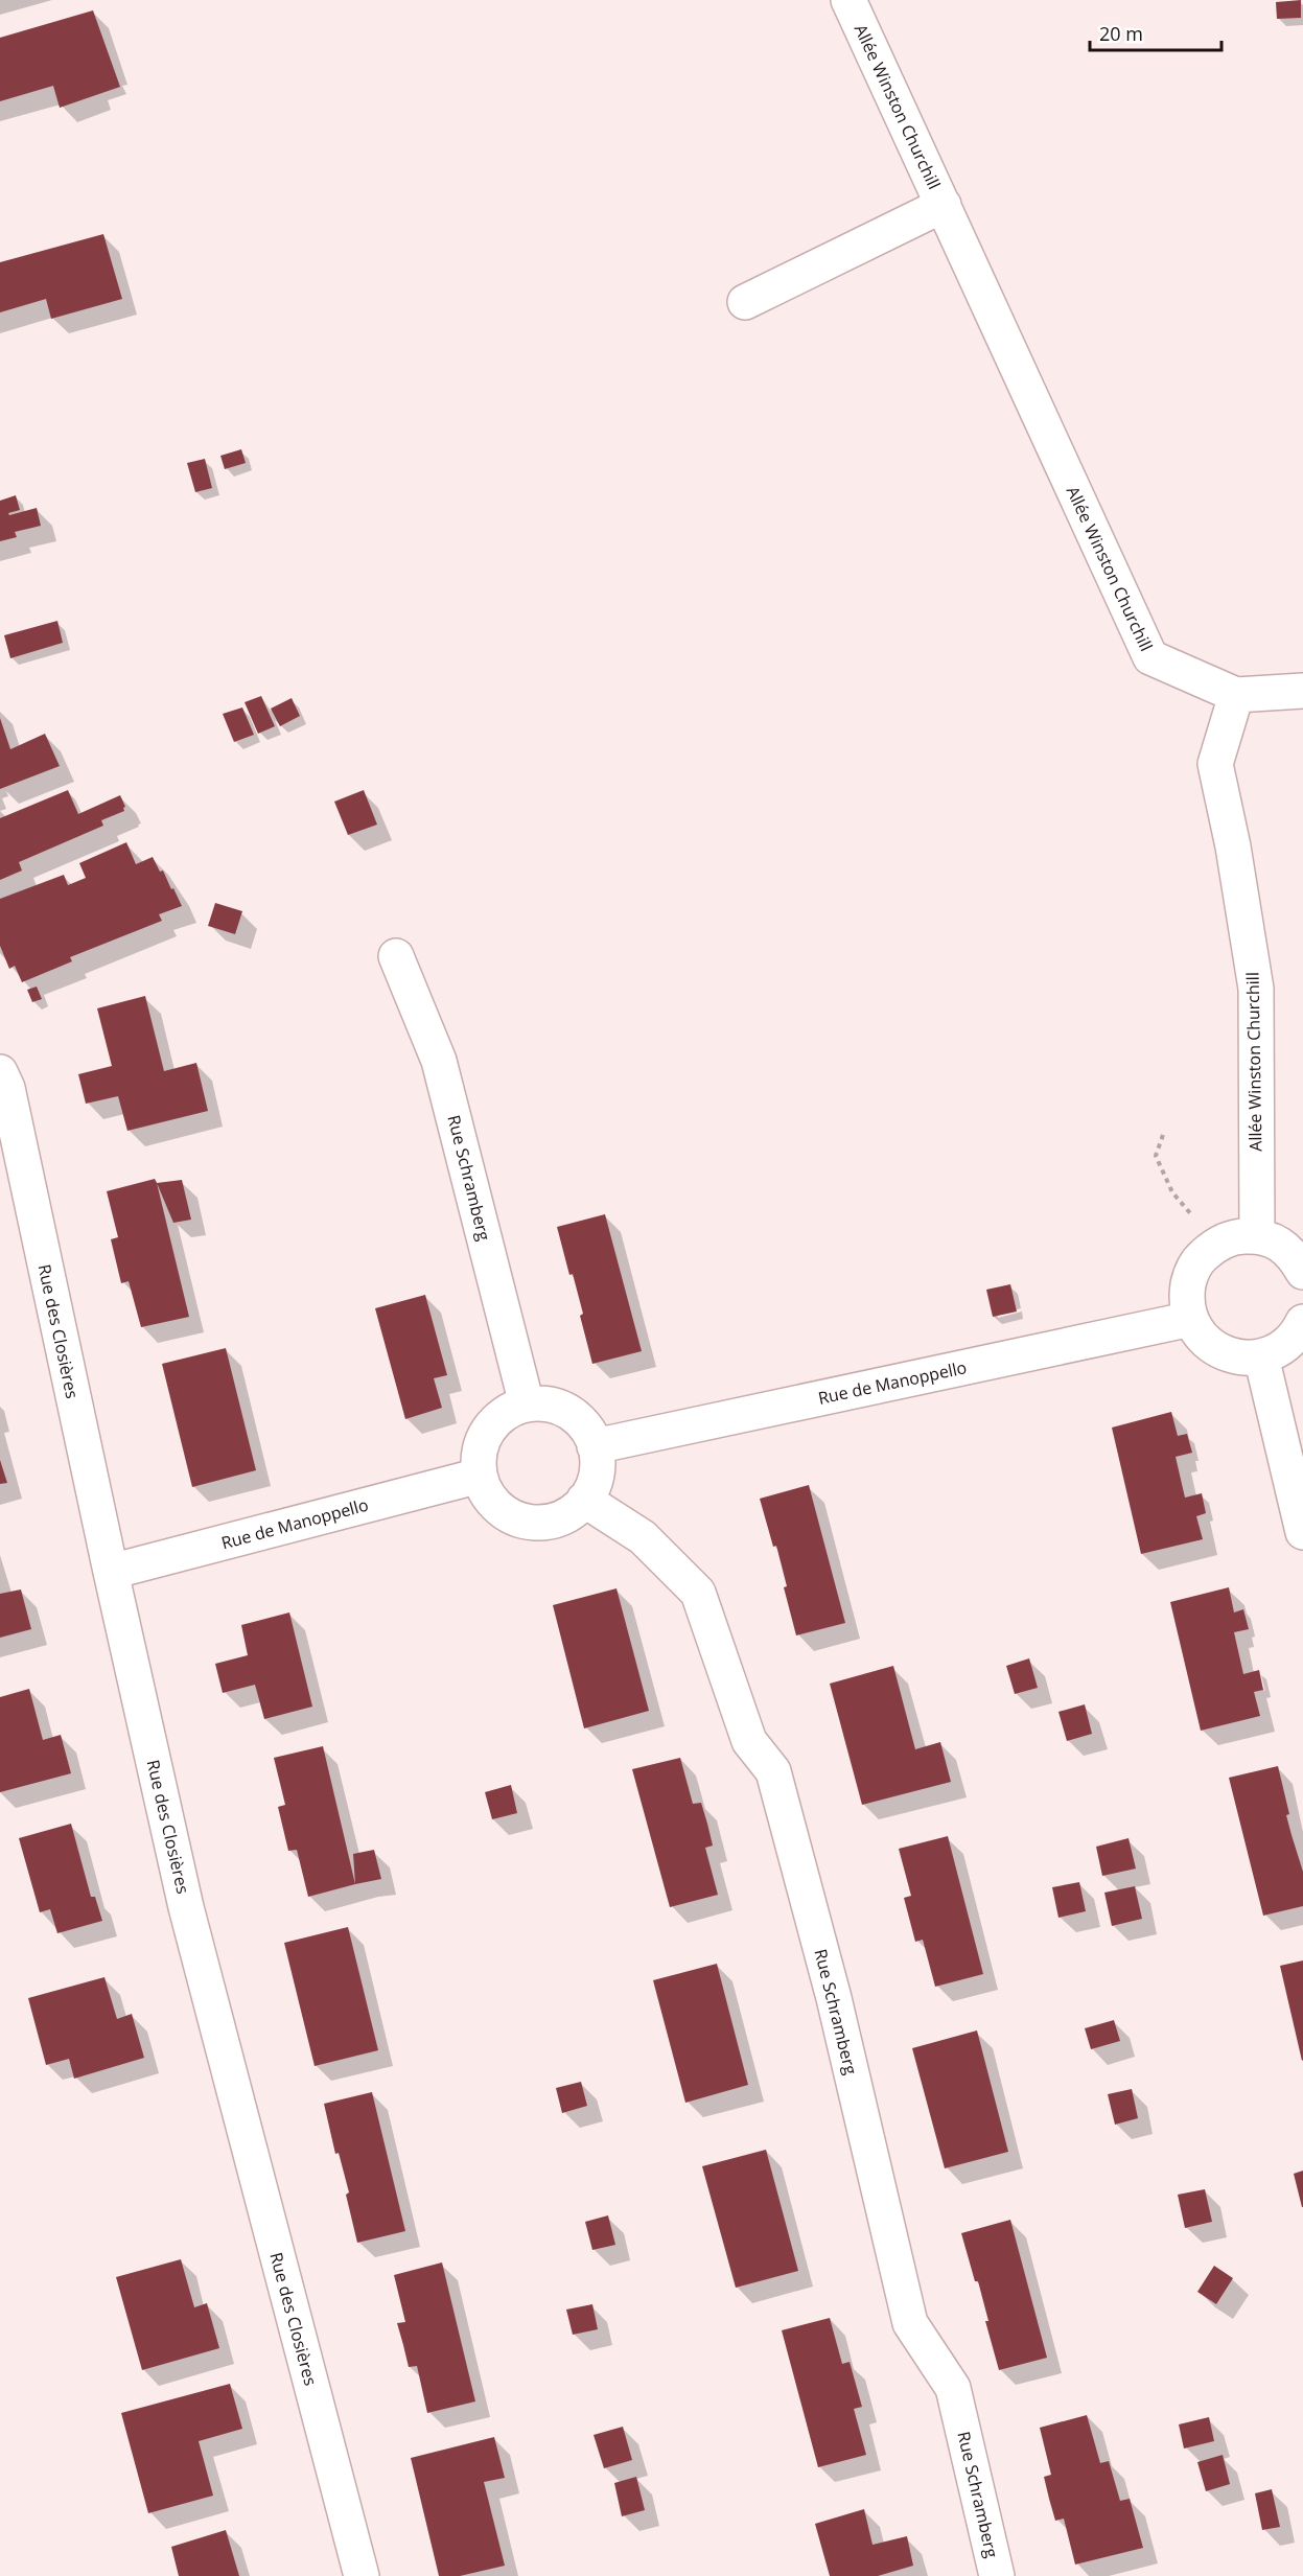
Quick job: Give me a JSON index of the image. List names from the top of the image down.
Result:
{
  "streets": {
    "street": [
      "Allée Winston Churchill",
      "Rue Schramberg",
      "Rue des Closières",
      "Rue de Manoppello"
    ]
  },
  "crossings": [
    ["Rue Schramberg", "Rue de Manoppello"],
    ["Rue des Closières", "Rue de Manoppello"]
  ],
  "scale_bar": "20 m"
}
